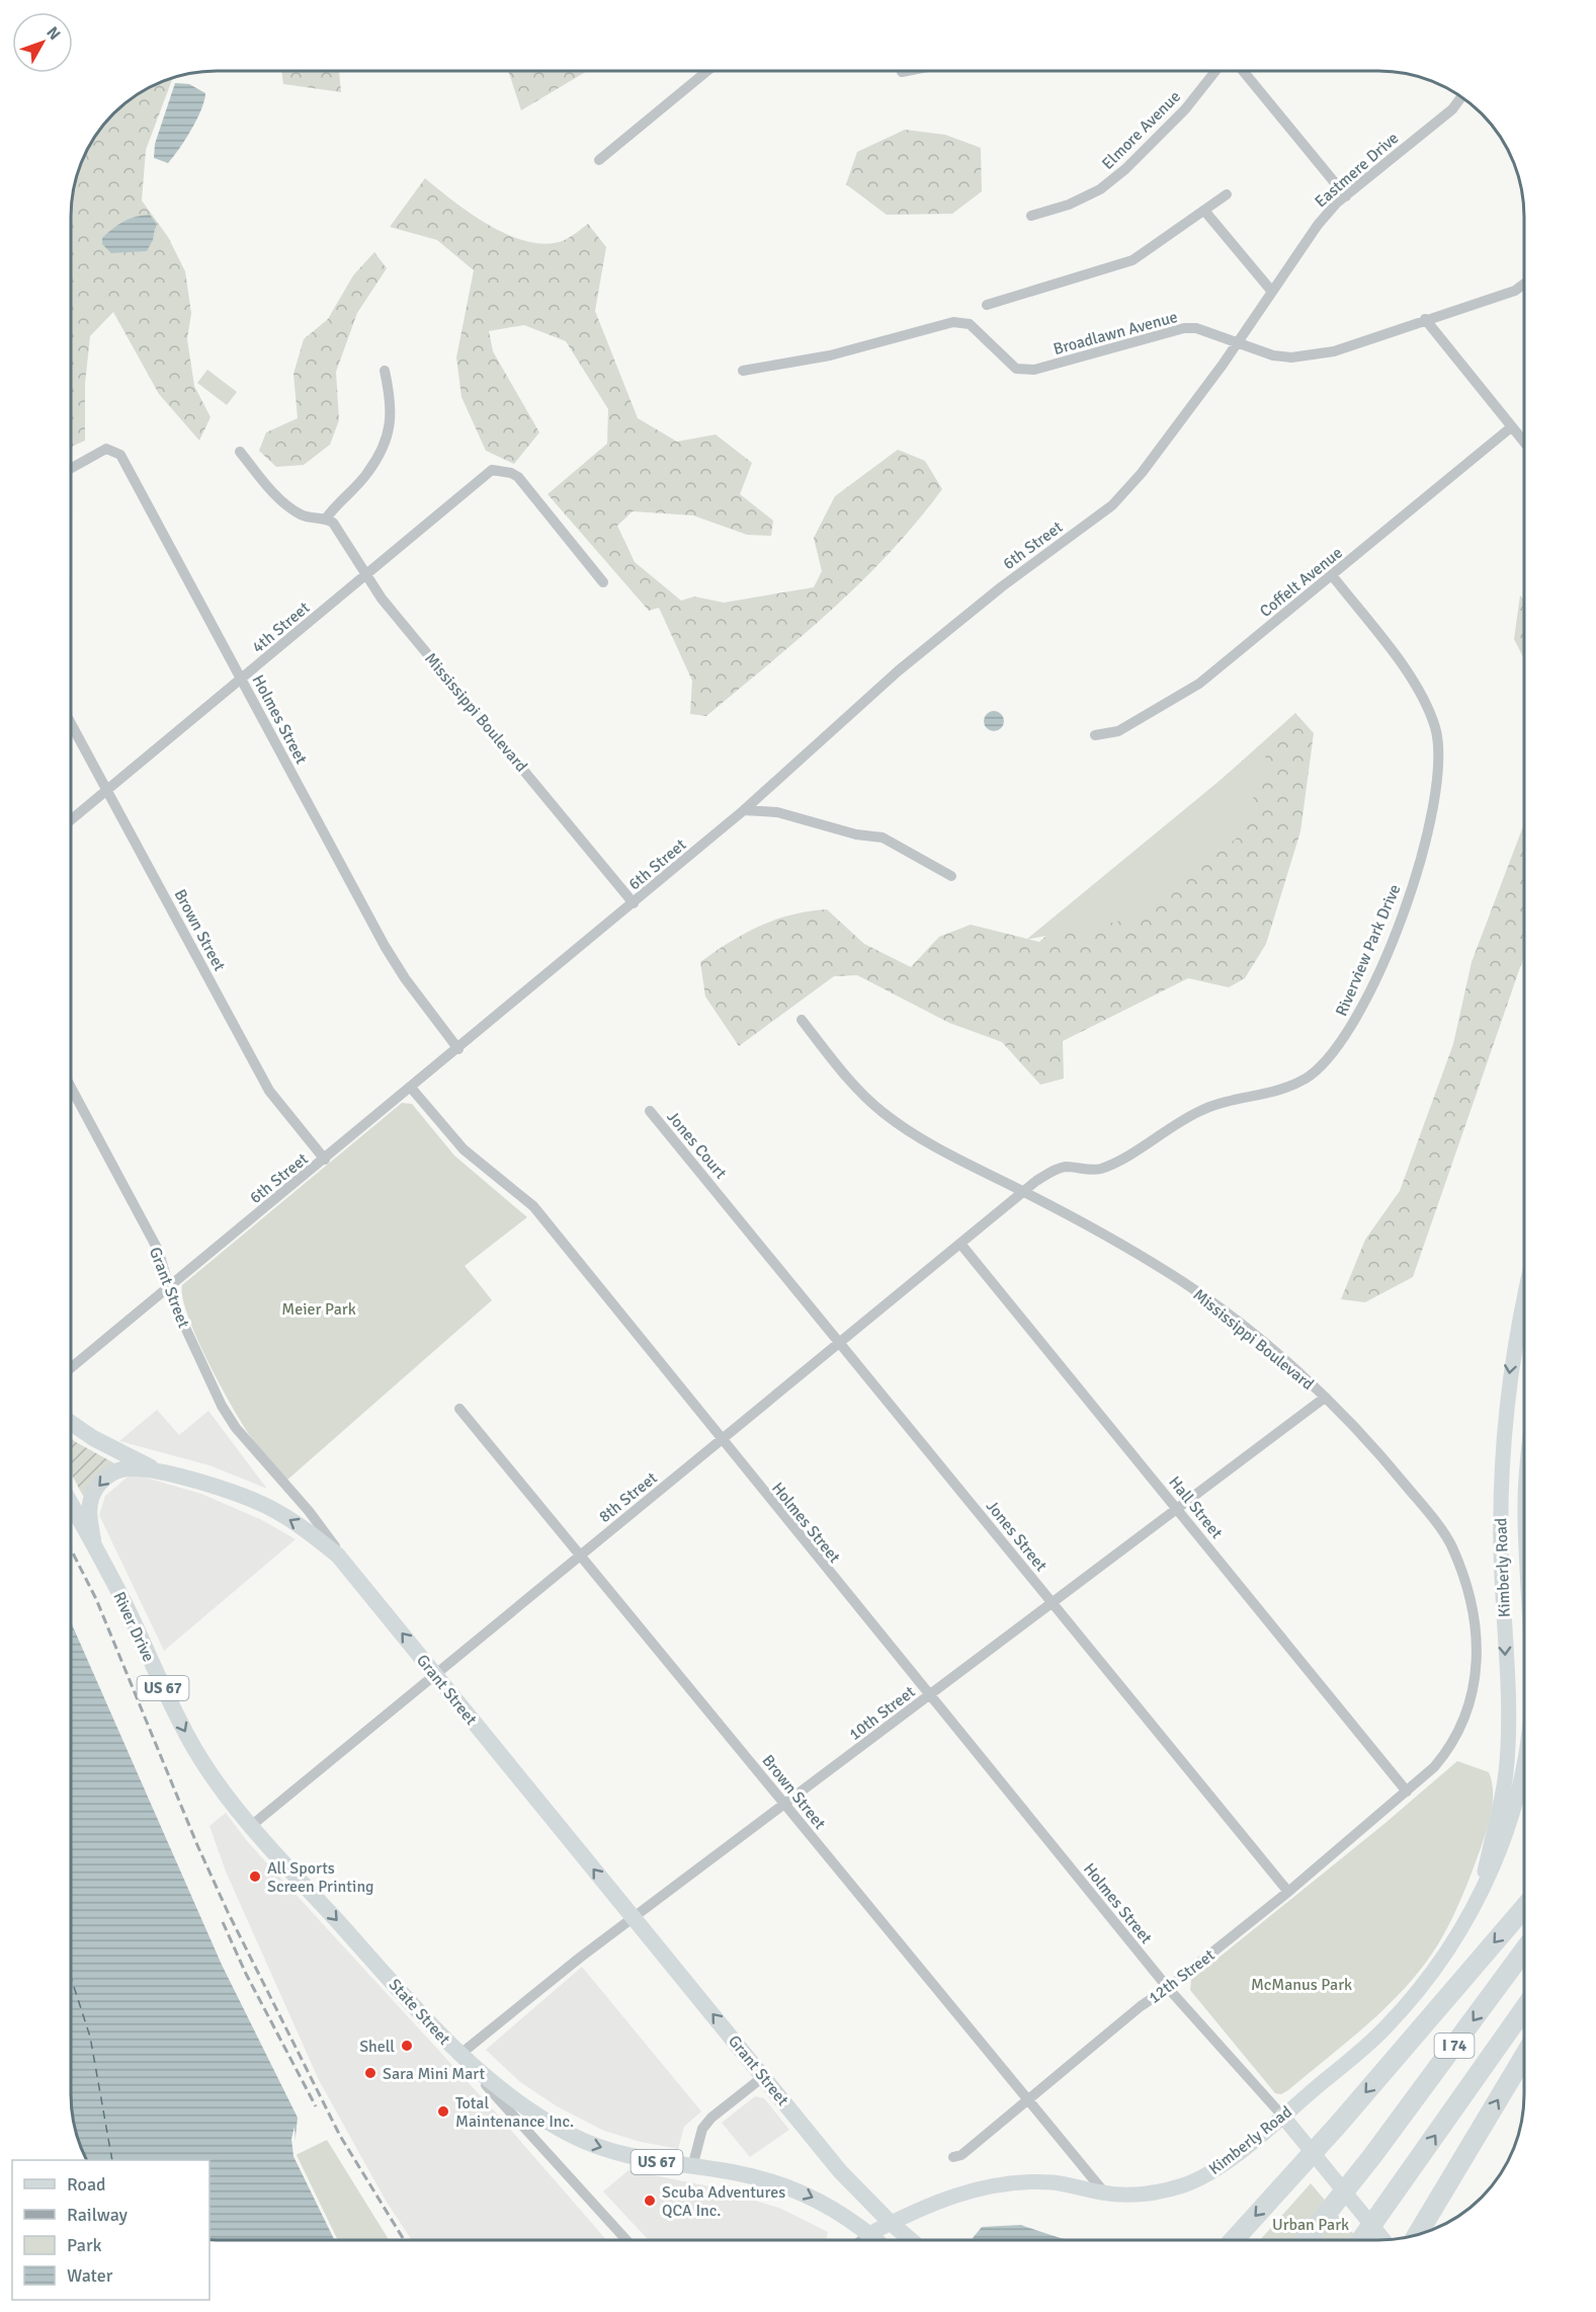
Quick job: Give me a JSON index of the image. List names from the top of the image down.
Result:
{
  "streets": {
    "highway": ["I 74"],
    "main road": [
      "Grant Street",
      "Kimberly Road",
      "River Drive",
      "US 67",
      "State Street"
    ],
    "street": [
      "Elmore Avenue",
      "Eastmere Drive",
      "Broadlawn Avenue",
      "6th Street",
      "Coffelt Avenue",
      "4th Street",
      "Mississippi Boulevard",
      "Holmes Street",
      "Brown Street",
      "Riverview Park Drive",
      "Jones Court",
      "8th Street",
      "Hall Street",
      "Jones Street",
      "10th Street",
      "12th Street"
    ]
  },
  "crossings": [
    ["Eastmere Drive", "Broadlawn Avenue"],
    ["Eastmere Drive", "6th Street"],
    ["Broadlawn Avenue", "6th Street"],
    ["6th Street", "Mississippi Boulevard"],
    ["6th Street", "Holmes Street"],
    ["6th Street", "Brown Street"],
    ["6th Street", "Grant Street"],
    ["Coffelt Avenue", "Riverview Park Drive"],
    ["4th Street", "Mississippi Boulevard"],
    ["4th Street", "Holmes Street"],
    ["4th Street", "Brown Street"],
    ["Mississippi Boulevard", "Riverview Park Drive"],
    ["Mississippi Boulevard", "8th Street"],
    ["Mississippi Boulevard", "Hall Street"],
    ["Mississippi Boulevard", "10th Street"],
    ["Mississippi Boulevard", "12th Street"],
    ["Holmes Street", "8th Street"],
    ["Holmes Street", "10th Street"],
    ["Holmes Street", "12th Street"],
    ["Brown Street", "8th Street"],
    ["Brown Street", "Kimberly Road"],
    ["Brown Street", "10th Street"],
    ["Brown Street", "12th Street"],
    ["Riverview Park Drive", "8th Street"],
    ["Jones Court", "Jones Street"],
    ["Grant Street", "8th Street"],
    ["Grant Street", "Kimberly Road"],
    ["Grant Street", "10th Street"],
    ["8th Street", "Hall Street"],
    ["8th Street", "Jones Street"],
    ["8th Street", "River Drive"],
    ["8th Street", "State Street"],
    ["Hall Street", "10th Street"],
    ["Hall Street", "12th Street"],
    ["Jones Street", "10th Street"],
    ["Jones Street", "12th Street"],
    ["River Drive", "State Street"],
    ["US 67", "10th Street"],
    ["US 67", "State Street"],
    ["10th Street", "State Street"]
  ],
  "one_way": [
    "Grant Street",
    "Kimberly Road",
    "River Drive",
    "State Street"
  ],
  "parks": ["Meier Park", "McManus Park", "Urban Park"],
  "places": [
    "All Sports Screen Printing",
    "Shell",
    "Sara Mini Mart",
    "Total Maintenance Inc.",
    "Scuba Adventures QCA Inc."
  ],
  "legend": [
    "Road",
    "Railway",
    "Park",
    "Water"
  ],
  "north": "top right"
}
